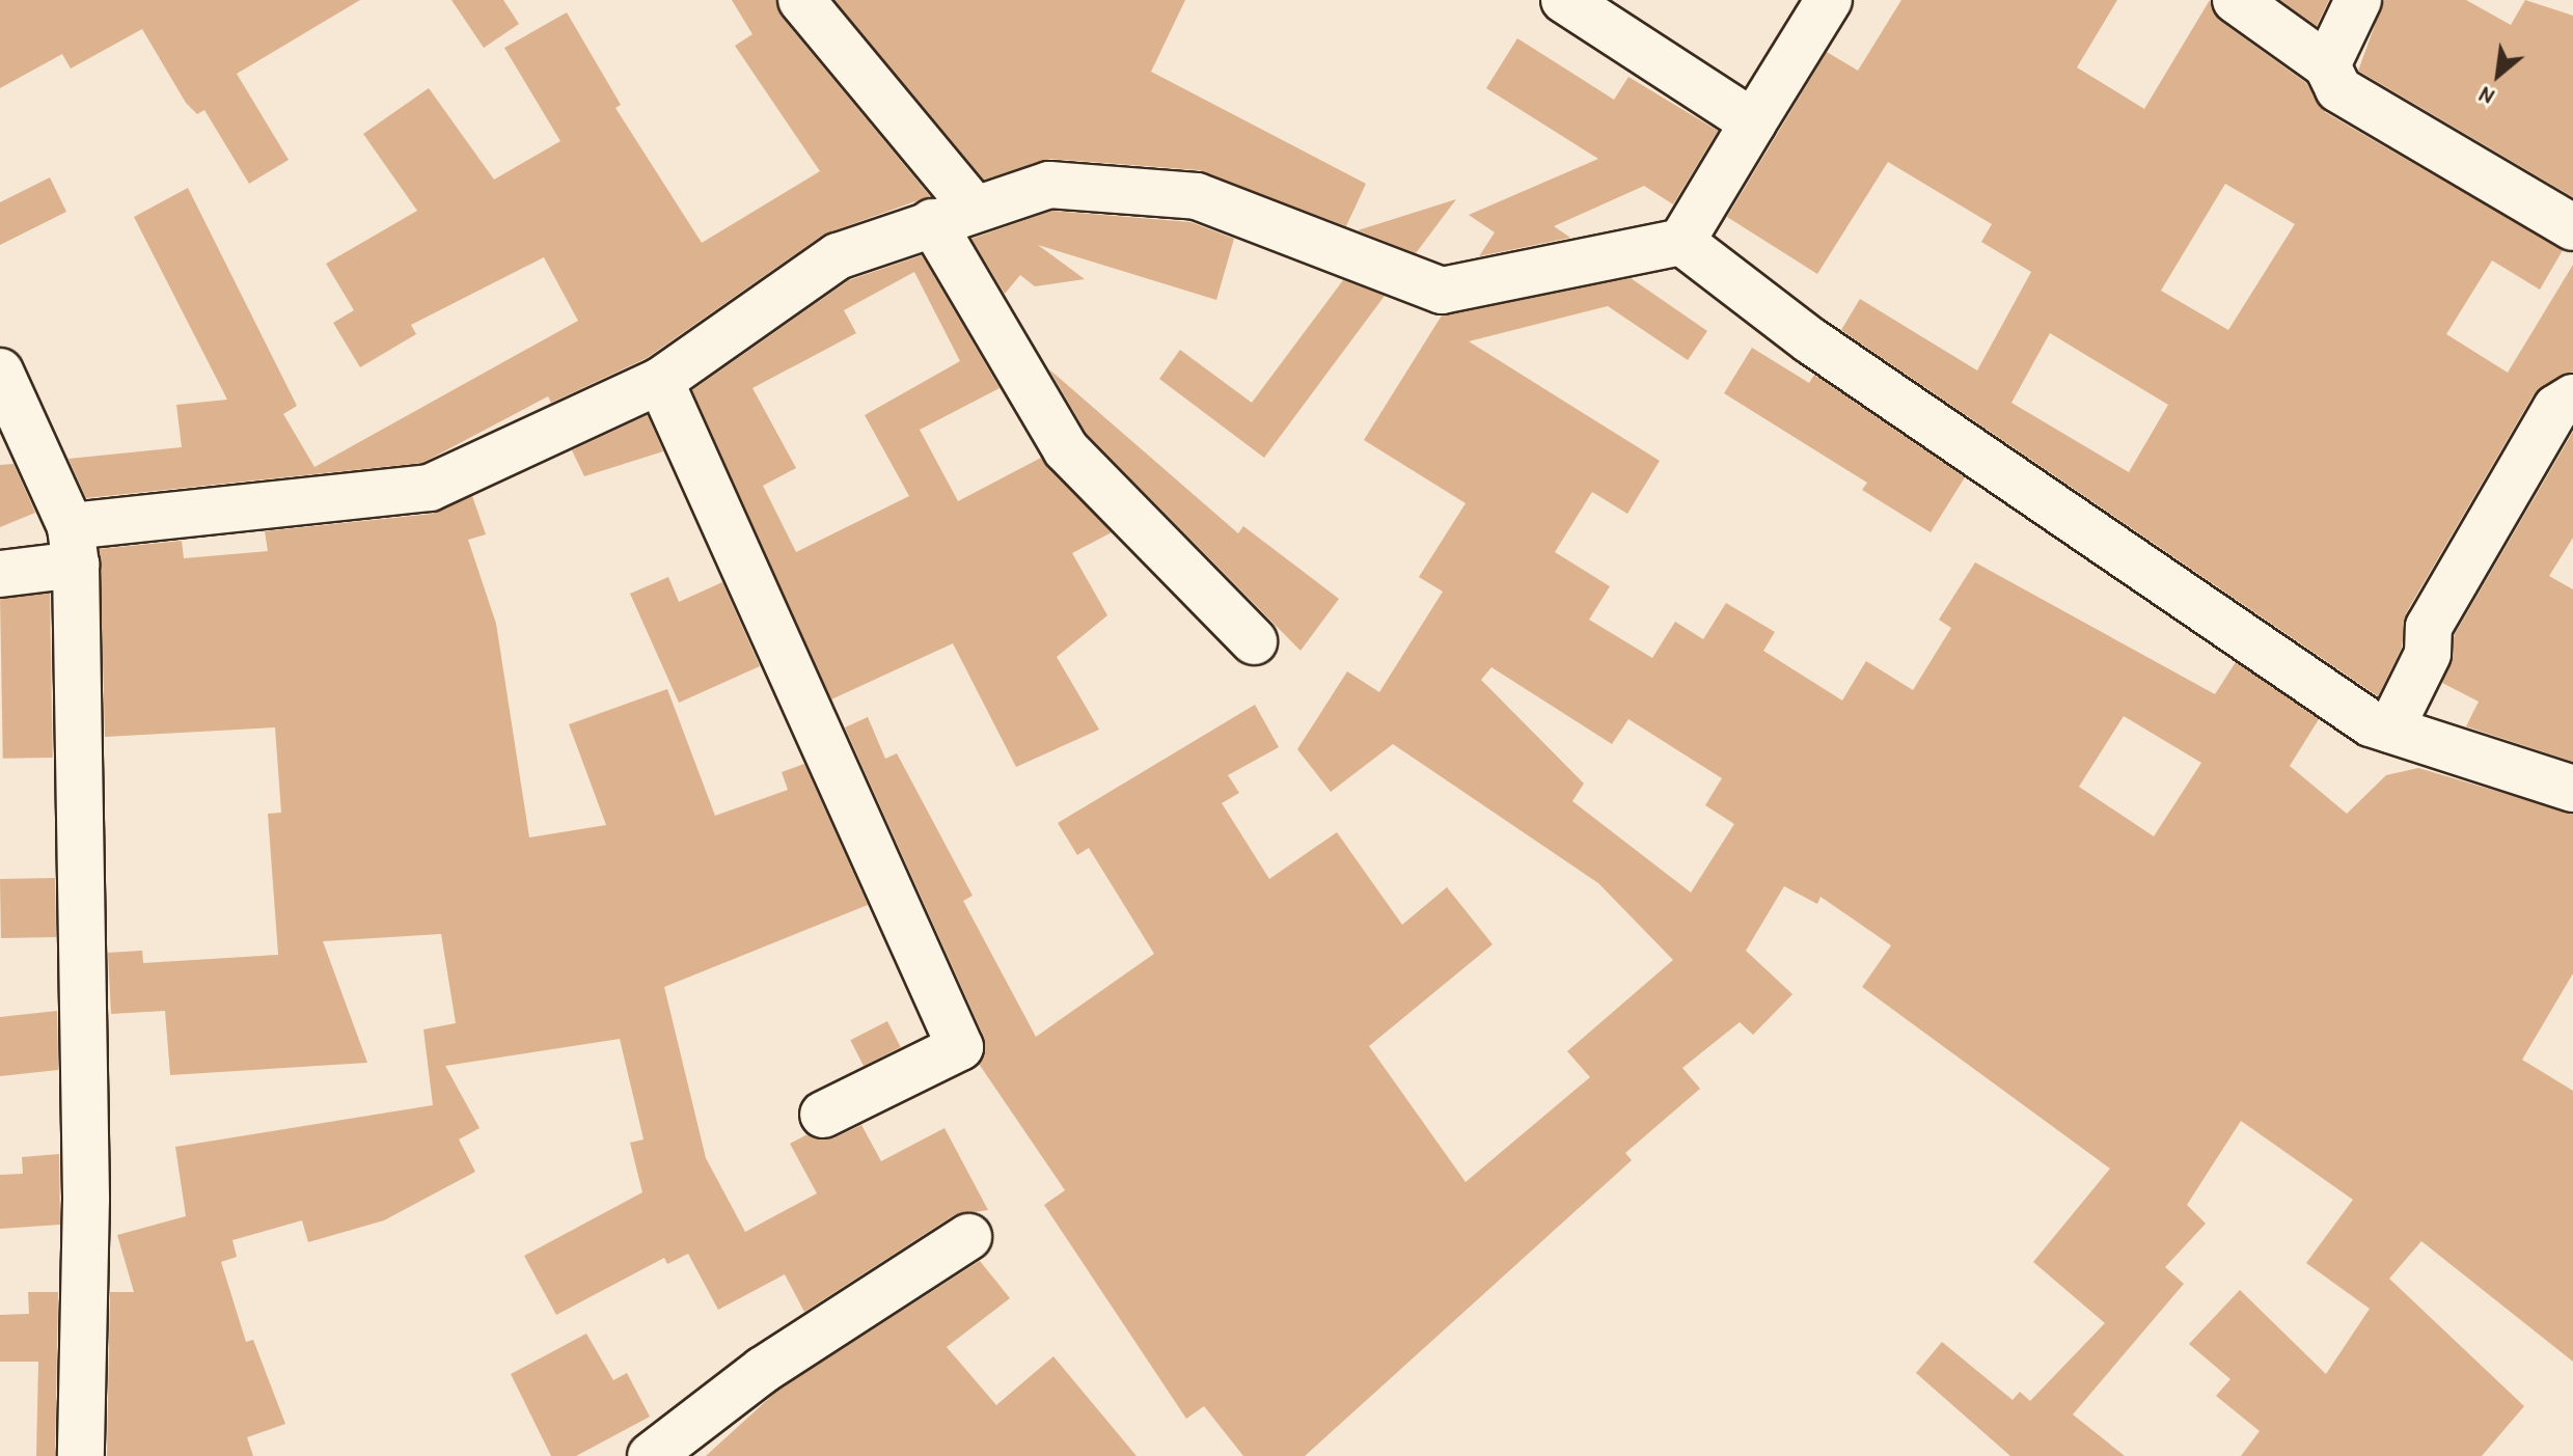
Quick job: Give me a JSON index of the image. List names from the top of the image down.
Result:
{
  "north": "bottom left"
}
